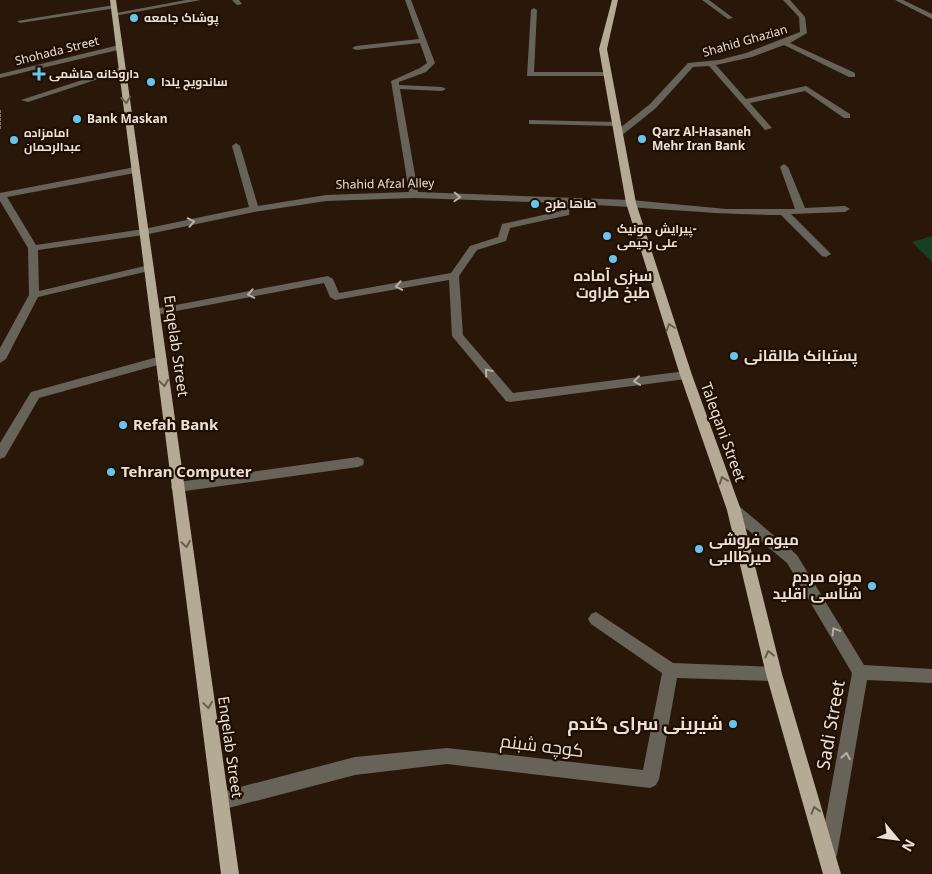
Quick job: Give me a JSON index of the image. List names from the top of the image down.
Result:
{
  "streets": {
    "main road": ["Enqelab Street", "Taleqani Street"],
    "street": [
      "Shahid Ghazian",
      "Shohada Street",
      "Shahid Afzal Alley",
      "Sadi Street",
      "کوچه شبنم"
    ]
  },
  "crossings": [
    ["Shahid Ghazian", "Taleqani Street"],
    ["Shohada Street", "Enqelab Street"],
    ["Shahid Afzal Alley", "Enqelab Street"],
    ["Shahid Afzal Alley", "Taleqani Street"],
    ["Enqelab Street", "کوچه شبنم"],
    ["Taleqani Street", "Sadi Street"]
  ],
  "one_way": ["Enqelab Street", "Taleqani Street", "Sadi Street"],
  "places": {
    "other": [
      "پوشاک جامعه",
      "ساندویچ یلدا",
      "Bank Maskan",
      "Qarz Al-Hasaneh Mehr Iran Bank",
      "امامزاده عبدالرحمان",
      "طاها طرح",
      "پیرایش مونیک- علی رحیمی",
      "سبزی آماده طبخ طراوت",
      "پستبانک طالقانی",
      "Refah Bank",
      "Tehran Computer",
      "میوه فروشی میرطالبی",
      "موزه مردم شناسی اقلید",
      "شیرینی سرای گندم"
    ],
    "health": ["داروخانه هاشمی"]
  },
  "north": "bottom right"
}
